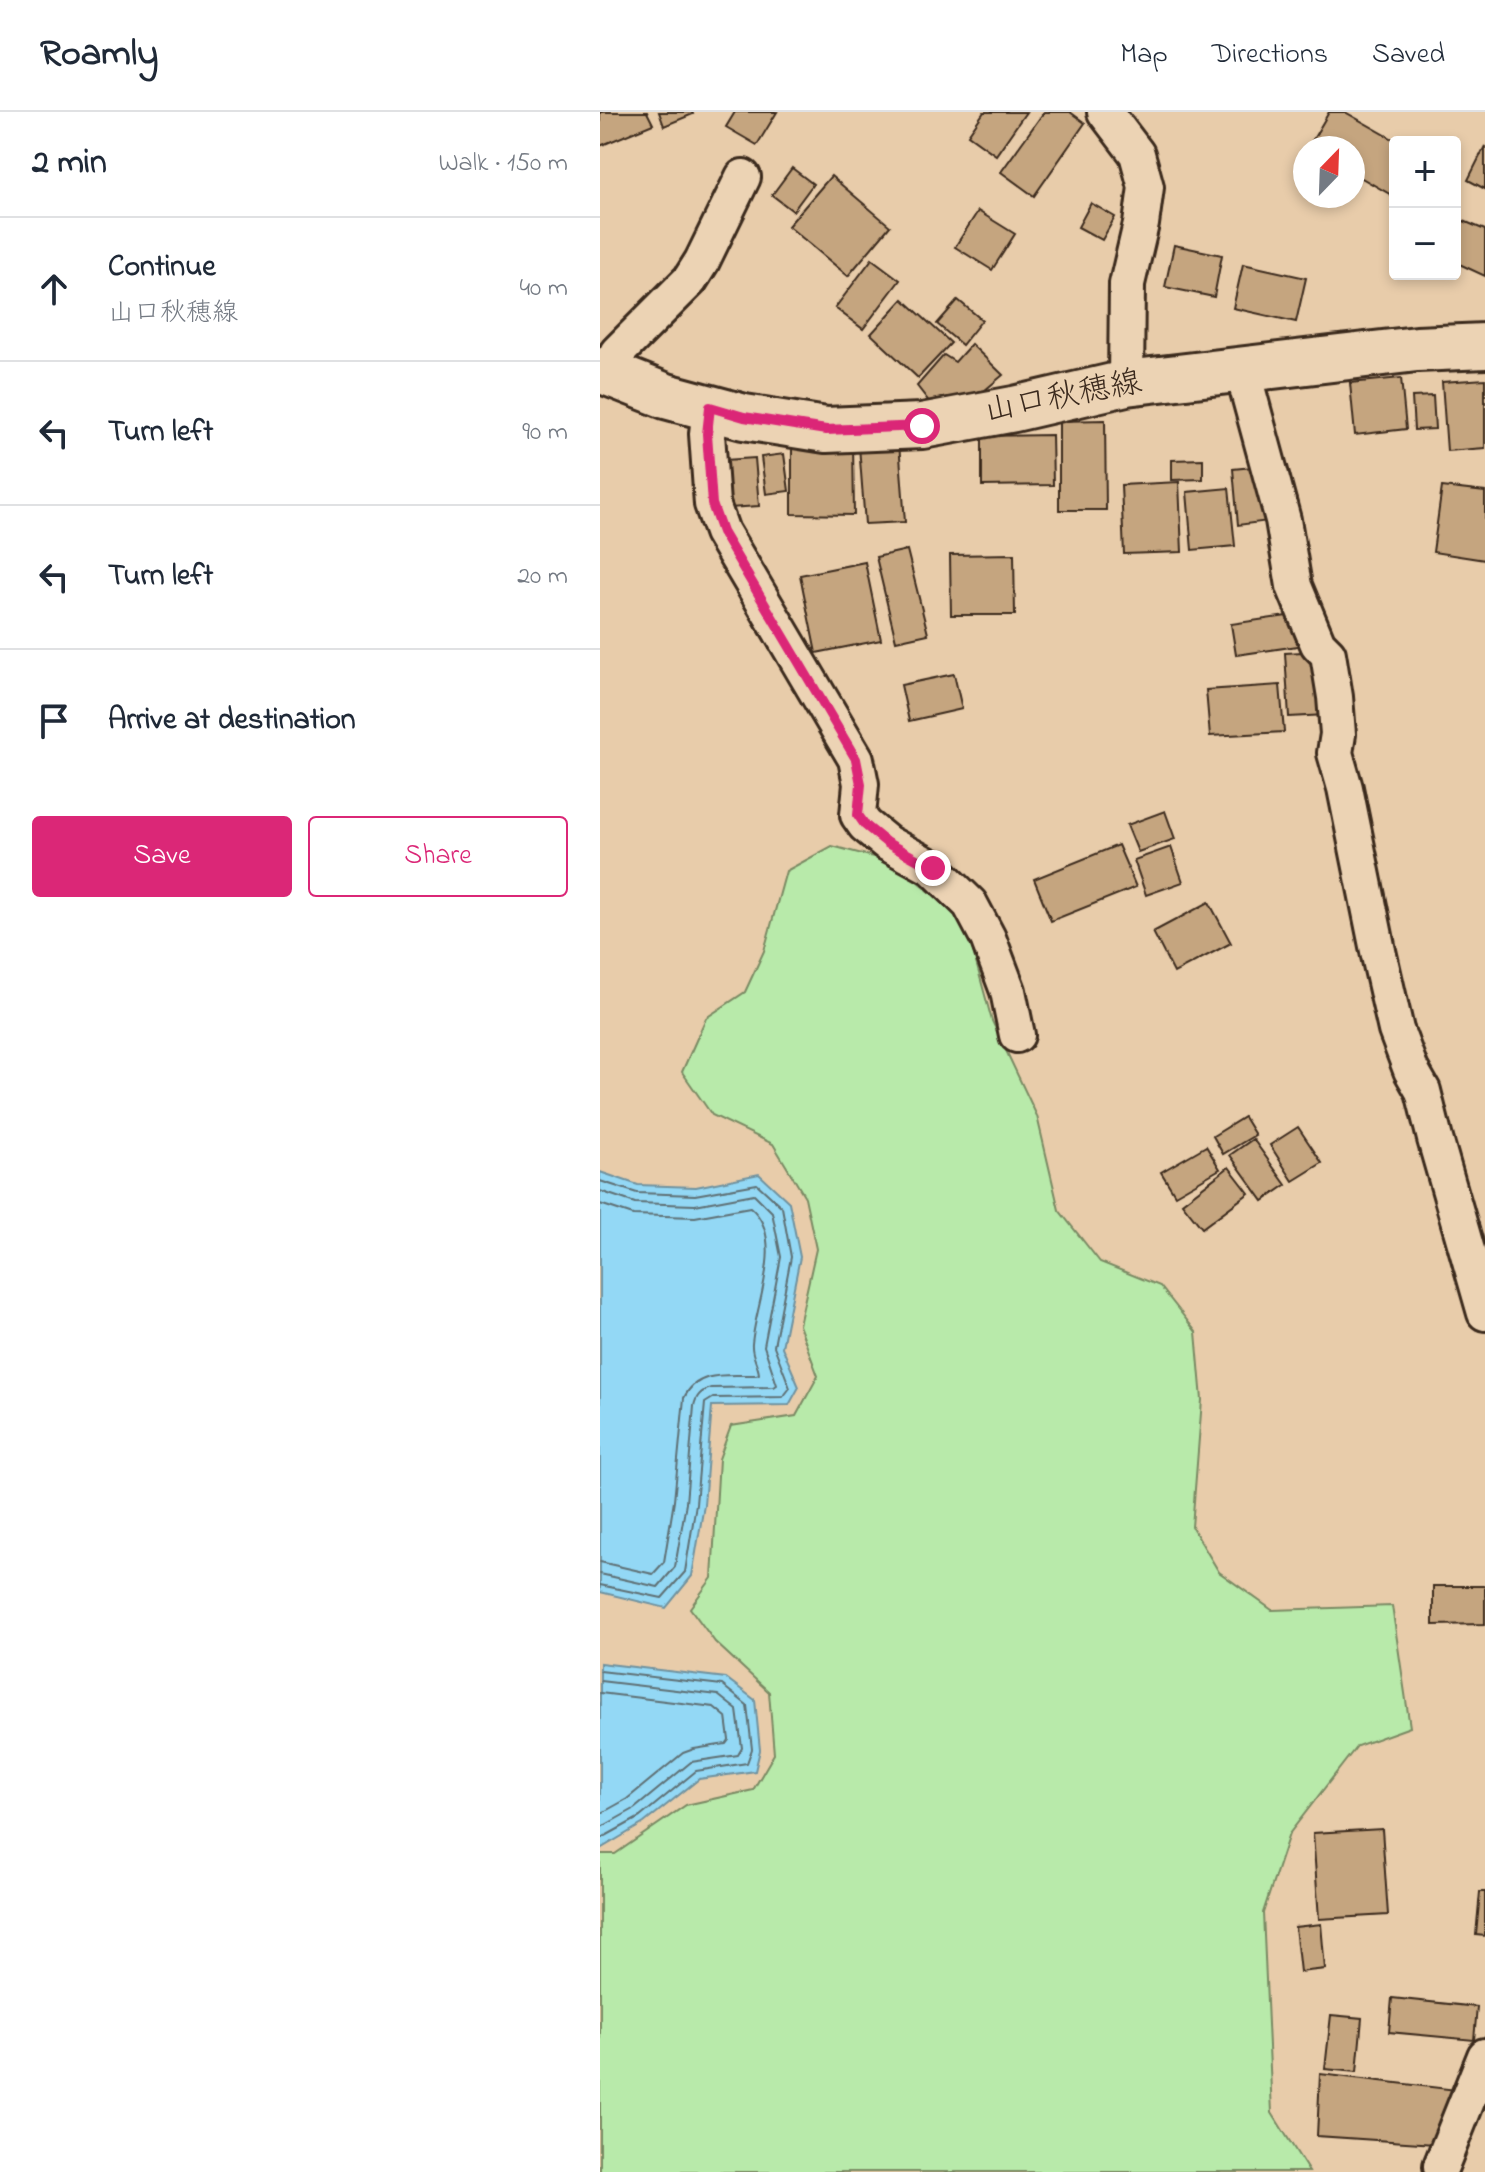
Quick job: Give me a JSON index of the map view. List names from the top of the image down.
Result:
{
  "streets": {
    "main road": ["山口秋穂線"]
  },
  "north": "top right",
  "page": {
    "header": "Roamly",
    "nav": ["Map", "Directions", "Saved"],
    "heading": ["2 min", "Walk · 150 m"],
    "map_buttons": ["+", "−"],
    "list": [
      ["Continue", "山口秋穂線", "40 m"],
      ["Turn left", "90 m"],
      ["Turn left", "20 m"],
      "Arrive at destination"
    ],
    "buttons": ["Save", "Share"]
  }
}
